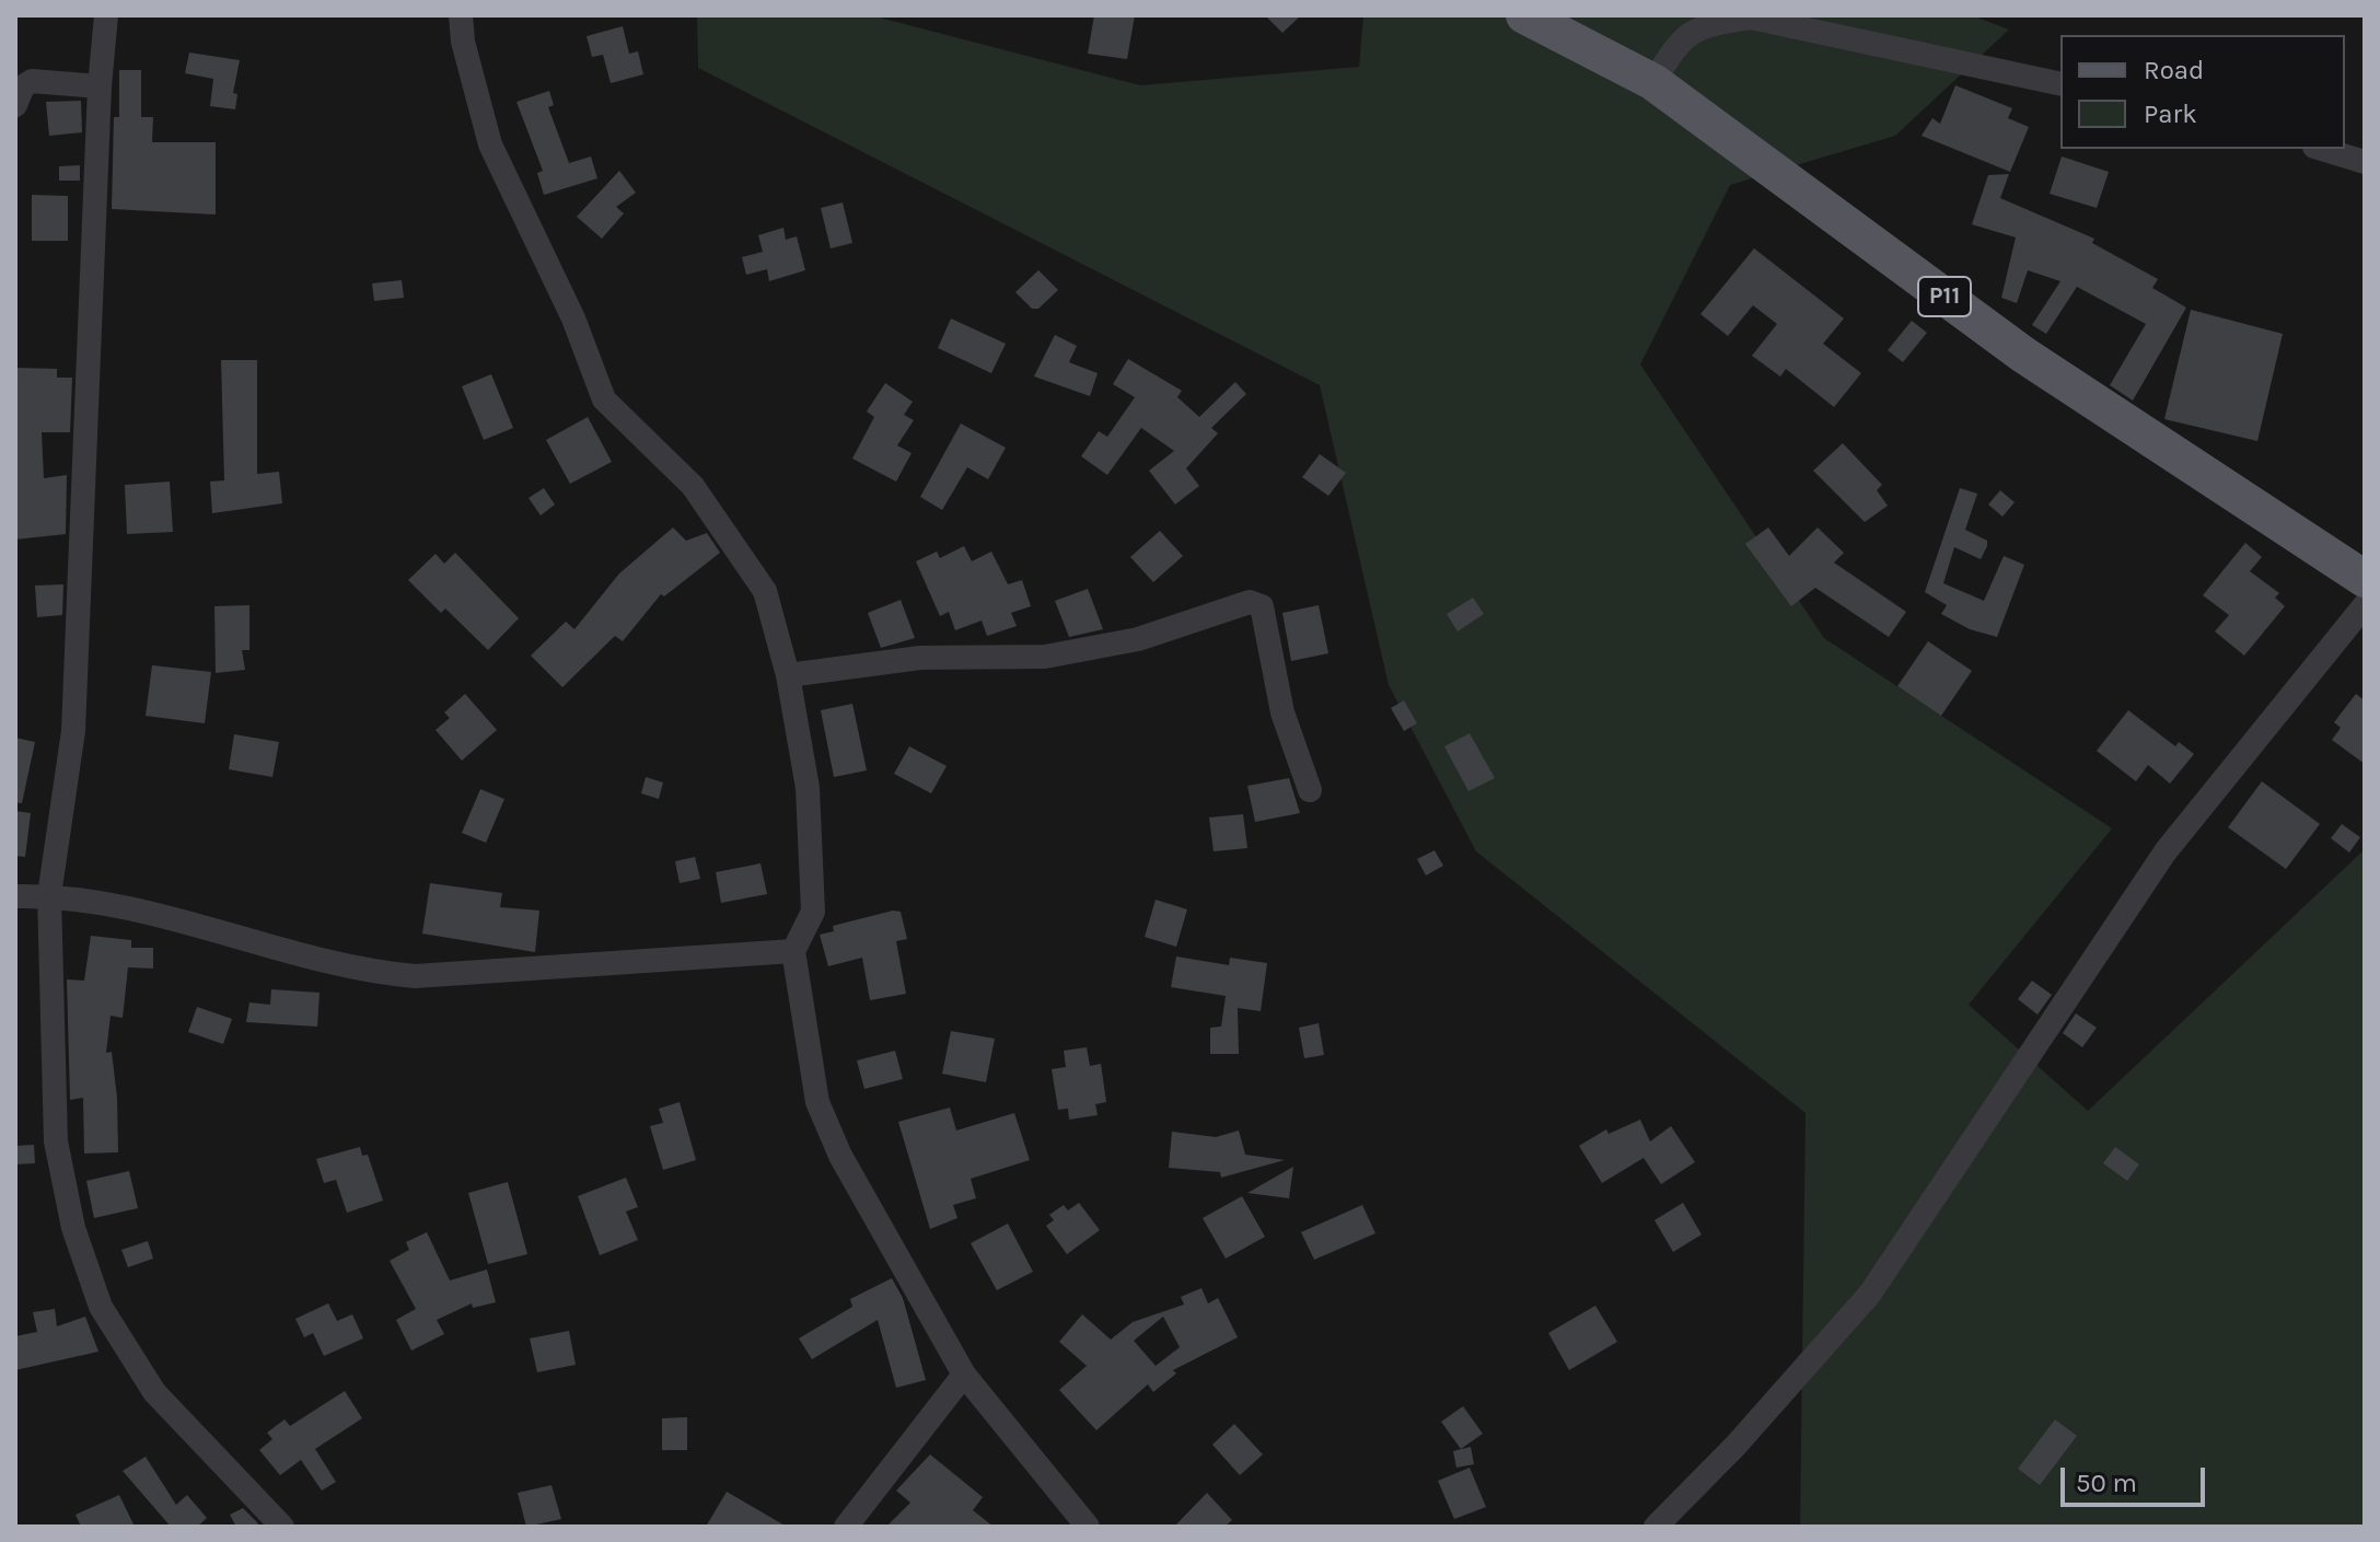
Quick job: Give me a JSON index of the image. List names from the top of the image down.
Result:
{
  "streets": {
    "main road": ["P11"]
  },
  "legend": ["Road", "Park"],
  "scale_bar": "50 m"
}
